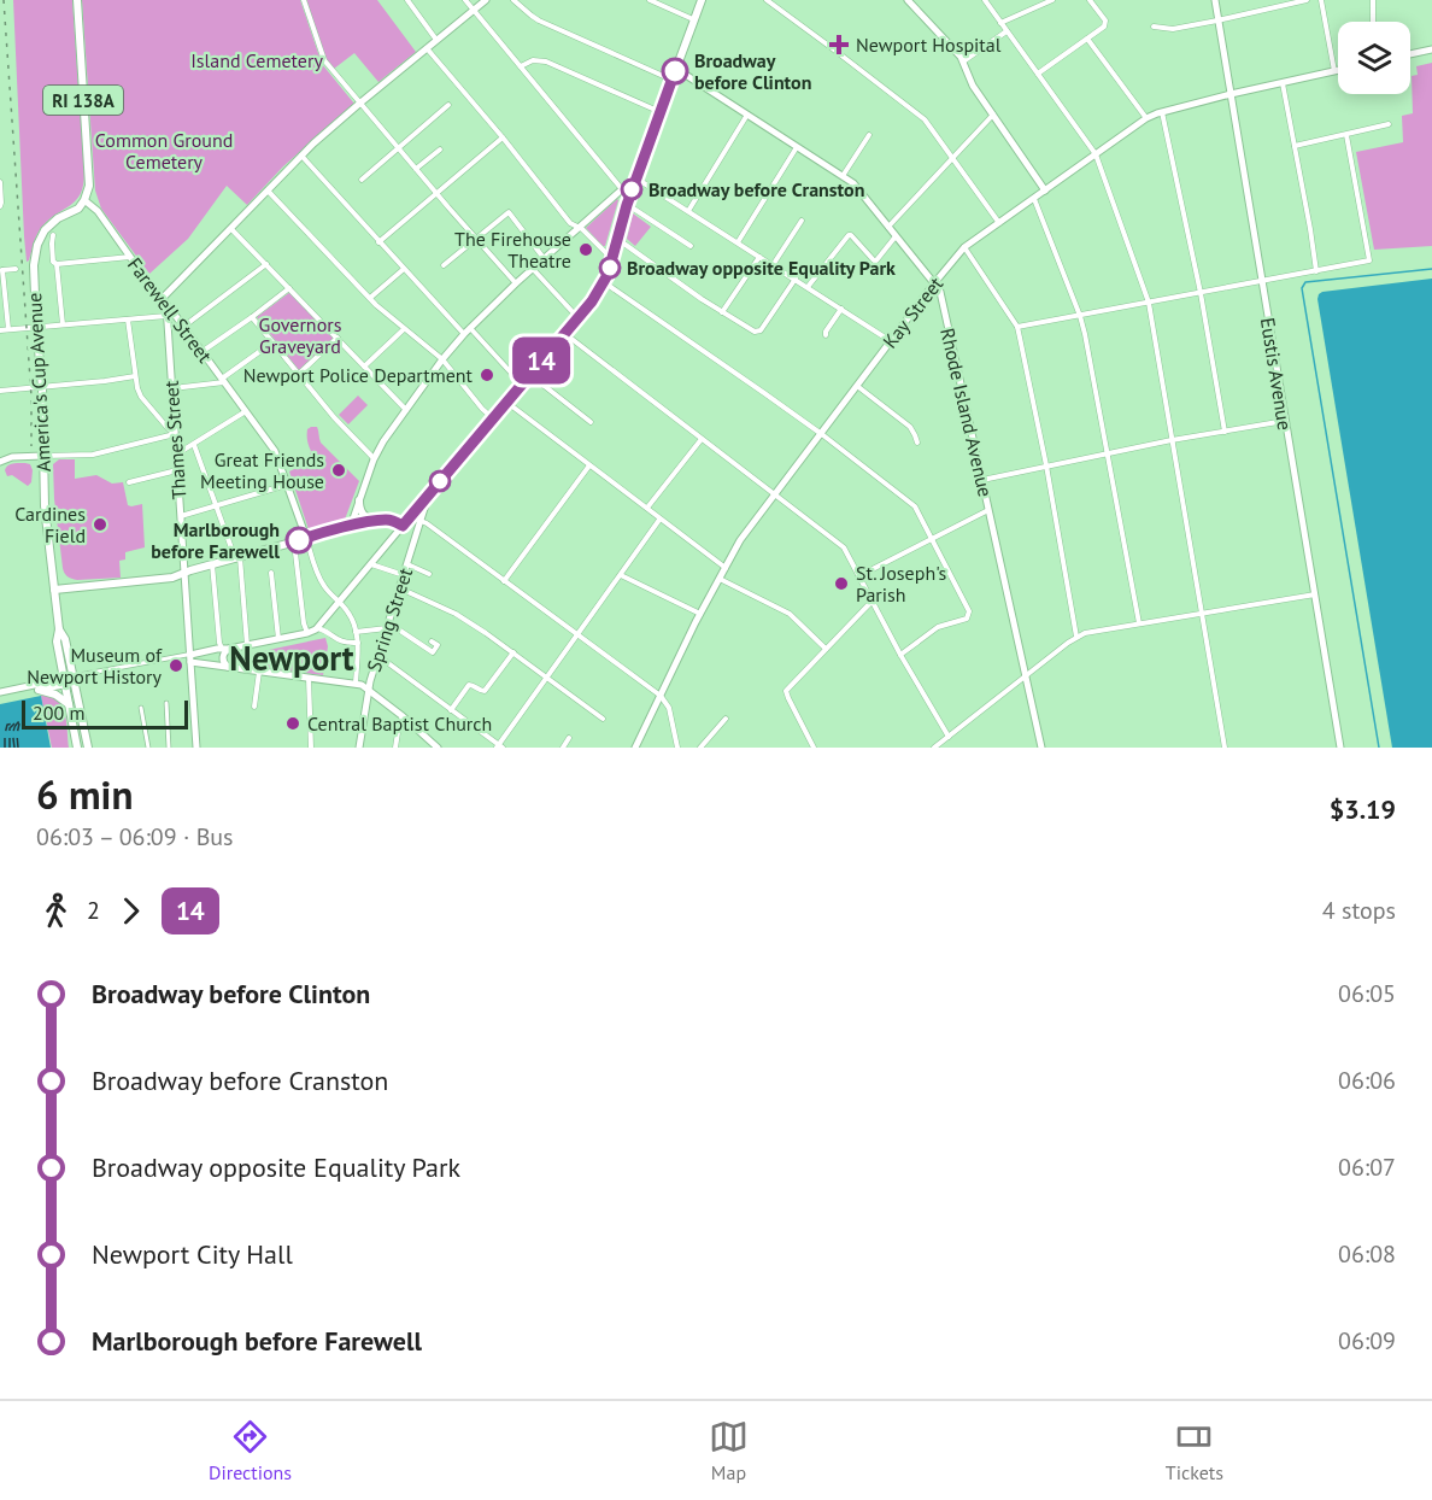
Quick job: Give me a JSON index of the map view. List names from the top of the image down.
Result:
{
  "streets": {
    "main road": ["RI 138A", "America's Cup Avenue"],
    "street": [
      "Farewell Street",
      "Kay Street",
      "Eustis Avenue",
      "Rhode Island Avenue",
      "Thames Street",
      "Spring Street"
    ]
  },
  "crossings": [
    ["RI 138A", "Farewell Street"],
    ["RI 138A", "America's Cup Avenue"],
    ["Farewell Street", "America's Cup Avenue"],
    ["Farewell Street", "Thames Street"],
    ["Kay Street", "Eustis Avenue"],
    ["Kay Street", "Rhode Island Avenue"]
  ],
  "districts": ["Newport"],
  "parks": ["Island Cemetery", "Common Ground Cemetery", "Governors Graveyard"],
  "places": {
    "health": ["Newport Hospital"],
    "other": [
      "Broadway before Clinton",
      "Broadway before Cranston",
      "The Firehouse Theatre",
      "Broadway opposite Equality Park",
      "Newport Police Department",
      "Great Friends Meeting House",
      "Cardines Field",
      "Marlborough before Farewell",
      "St. Joseph's Parish",
      "Museum of Newport History",
      "Central Baptist Church"
    ]
  },
  "lines": ["bus line 14"],
  "scale_bar": "200 m",
  "page": {
    "on_map": "14",
    "scale": "200 m",
    "heading": ["6 min", "06:03 – 06:09 · Bus", "$3.19"],
    "legs": ["2", "14", "4 stops"],
    "list": [
      {
        "name": "Broadway before Clinton",
        "value": "06:05"
      },
      {
        "name": "Broadway before Cranston",
        "value": "06:06"
      },
      {
        "name": "Broadway opposite Equality Park",
        "value": "06:07"
      },
      {
        "name": "Newport City Hall",
        "value": "06:08"
      },
      {
        "name": "Marlborough before Farewell",
        "value": "06:09"
      }
    ],
    "tabs": ["Directions", "Map", "Tickets"]
  }
}
